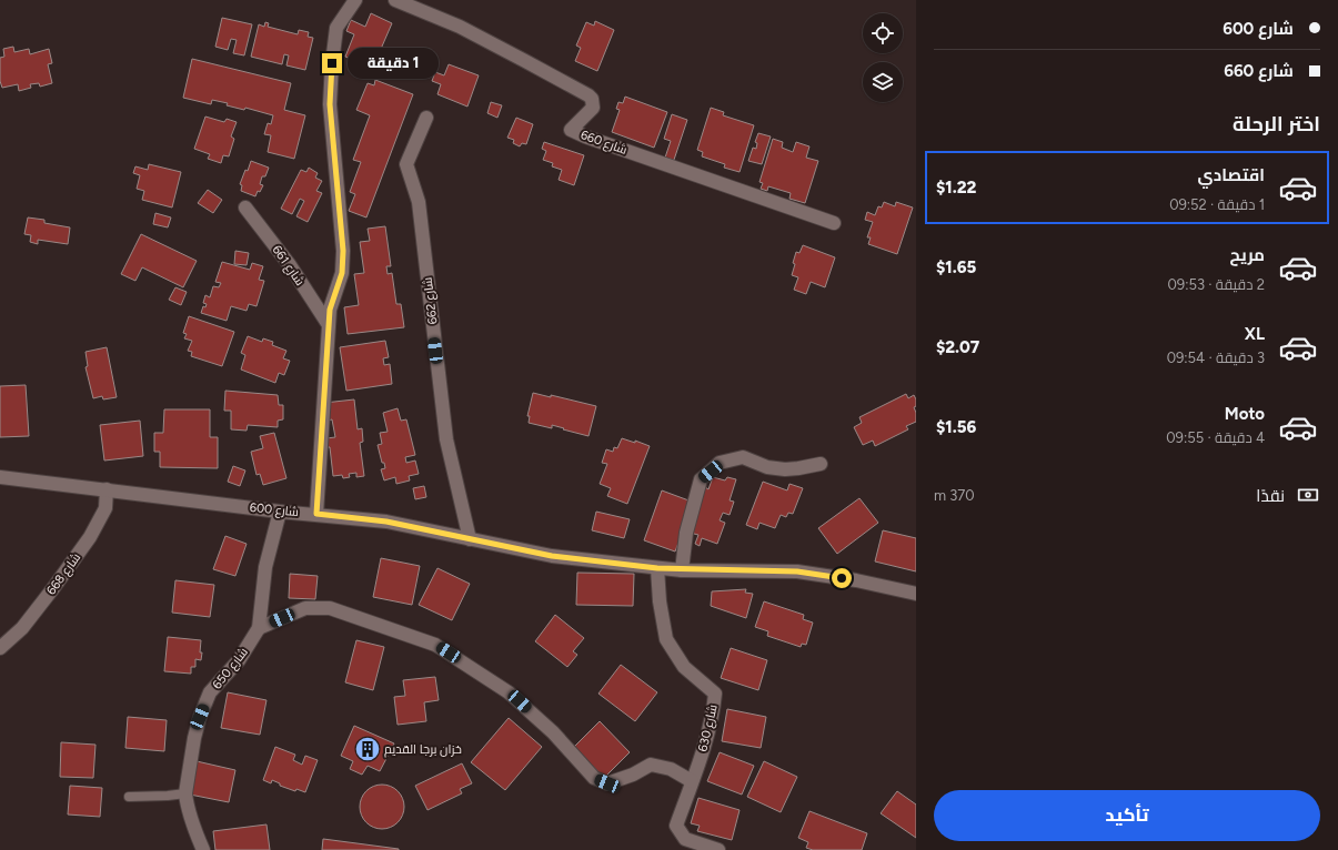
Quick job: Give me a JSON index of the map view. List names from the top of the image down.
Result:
{
  "streets": {
    "street": [
      "شارع 660",
      "شارع 661",
      "شارع 662",
      "شارع 600",
      "شارع 668",
      "شارع 650",
      "شارع 630"
    ]
  },
  "crossings": [
    ["شارع 662", "شارع 600"],
    ["شارع 600", "شارع 668"],
    ["شارع 600", "شارع 650"],
    ["شارع 600", "شارع 630"]
  ],
  "places": {
    "building": ["خزان برجا القديم"]
  },
  "page": {
    "banner": ["شارع 600", "شارع 660"],
    "bubble": "1 دقيقة",
    "heading": "اختر الرحلة",
    "list": [
      {
        "name": "اقتصادي",
        "note": "1 دقيقة · 09:52",
        "value": "$1.22"
      },
      {
        "name": "مريح",
        "note": "2 دقيقة · 09:53",
        "value": "$1.65"
      },
      {
        "name": "XL",
        "note": "3 دقيقة · 09:54",
        "value": "$2.07"
      },
      {
        "name": "Moto",
        "note": "4 دقيقة · 09:55",
        "value": "$1.56"
      }
    ],
    "pay": ["نقدًا", "370 m"],
    "buttons": "تأكيد"
  }
}
